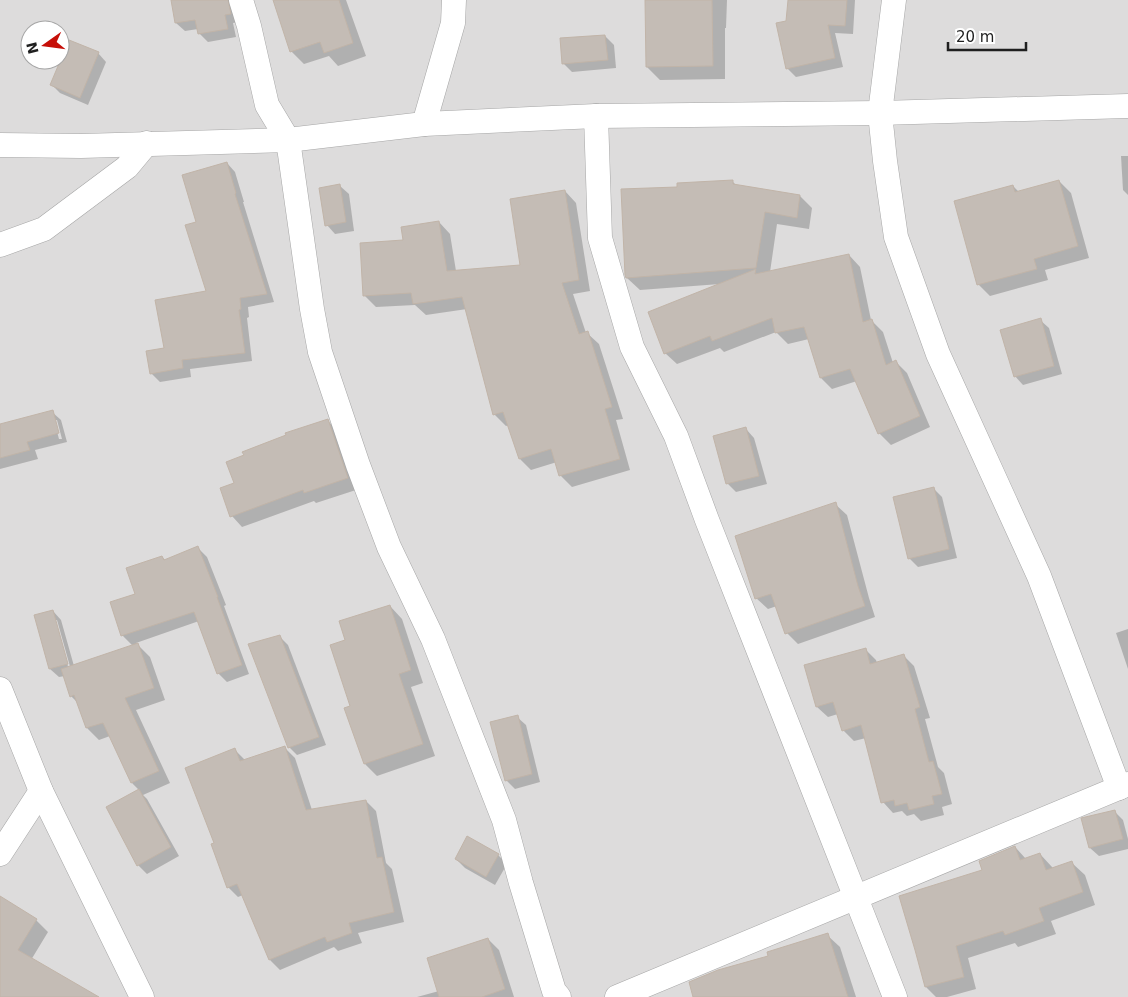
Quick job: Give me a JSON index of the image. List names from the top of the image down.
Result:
{
  "scale_bar": "20 m",
  "north": "left"
}
